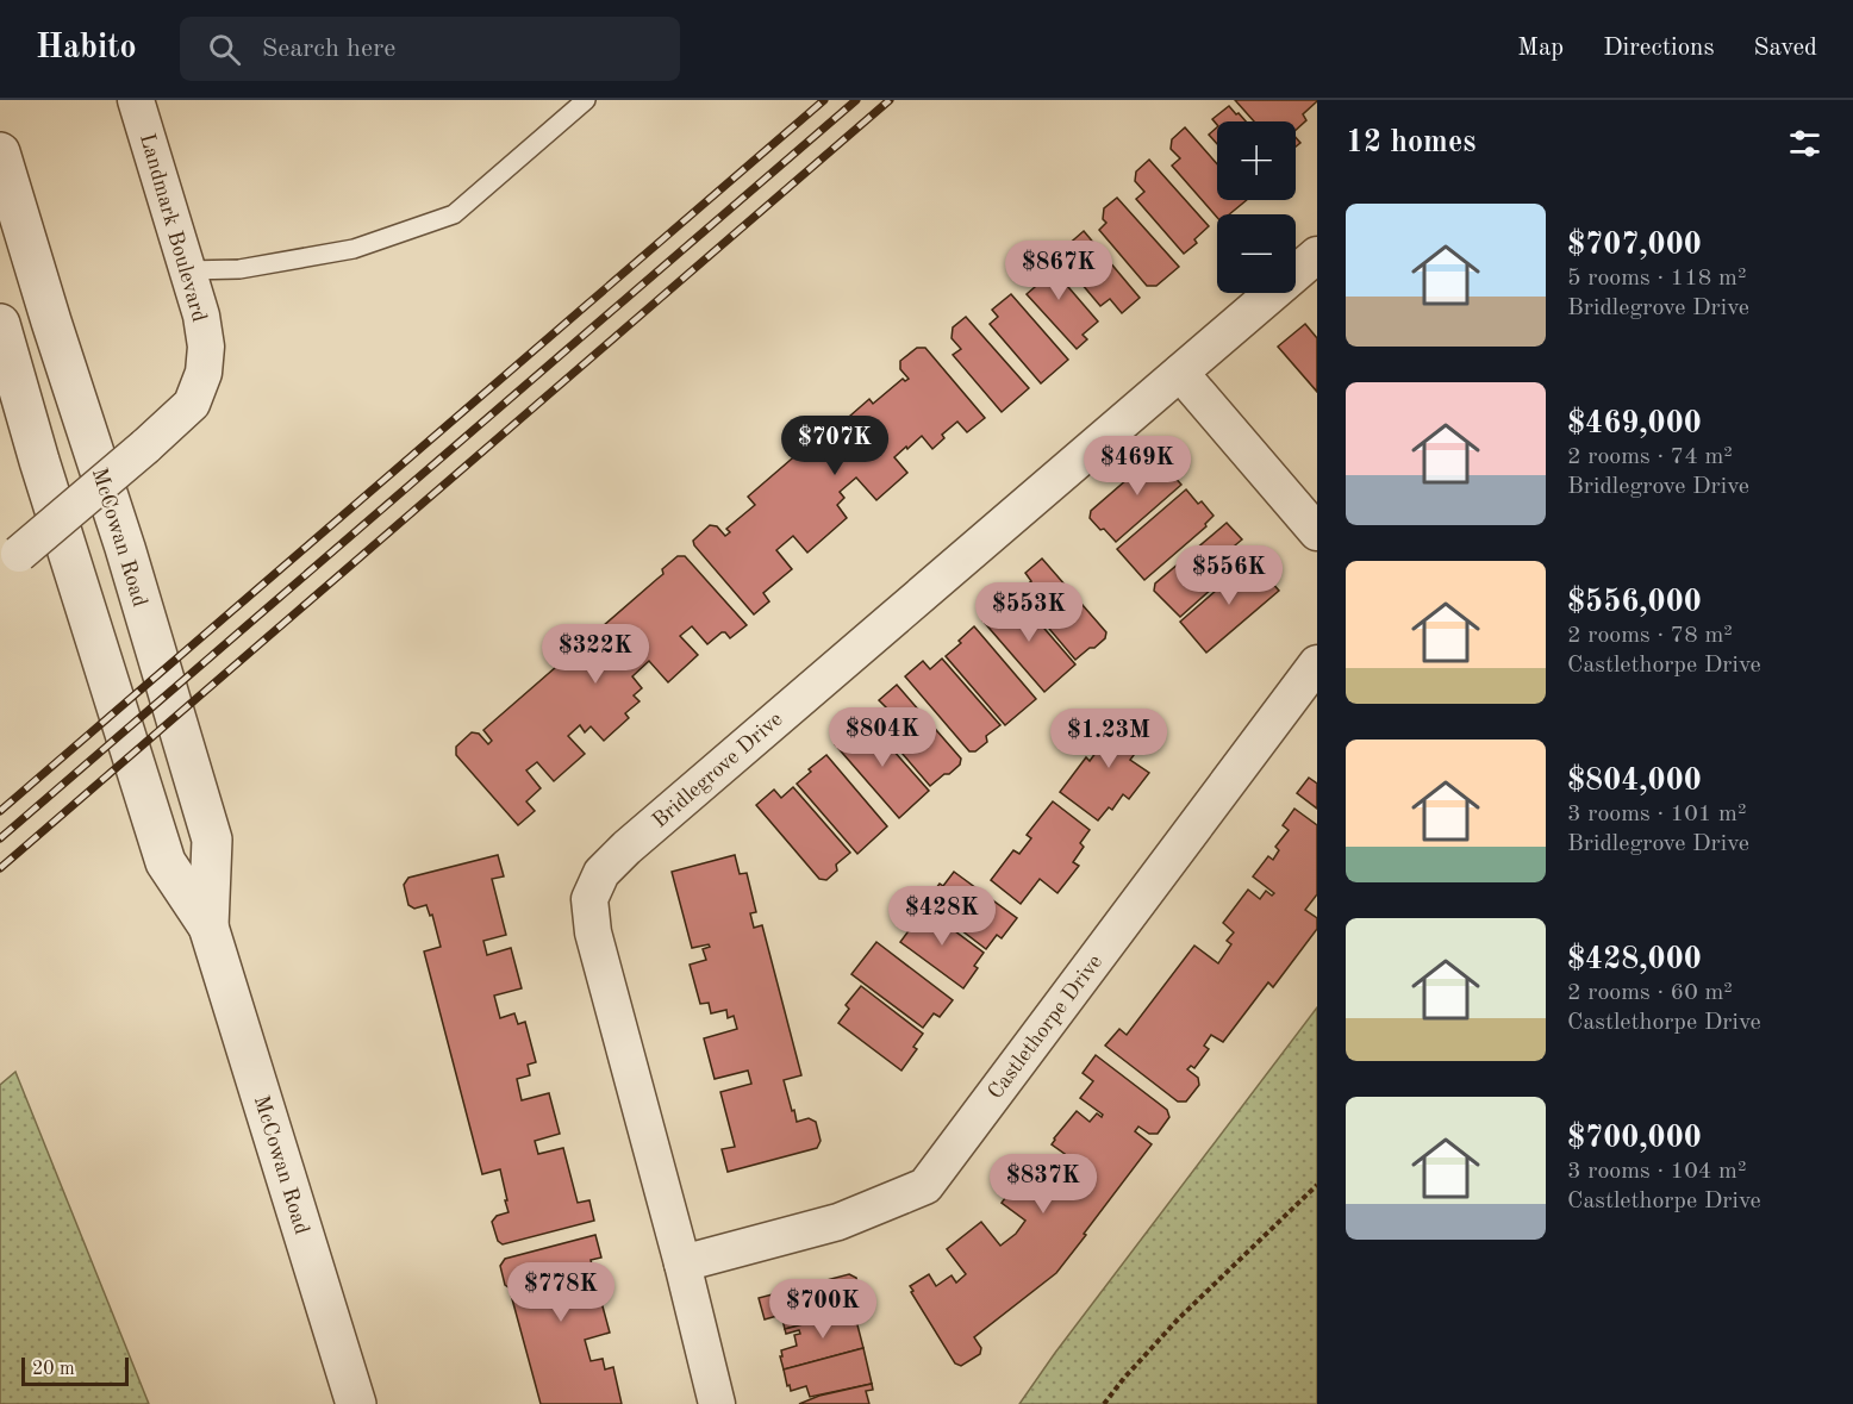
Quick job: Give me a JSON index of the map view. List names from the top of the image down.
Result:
{
  "streets": {
    "street": [
      "Landmark Boulevard",
      "McCowan Road",
      "Bridlegrove Drive",
      "Castlethorpe Drive"
    ]
  },
  "crossings": [
    ["Bridlegrove Drive", "Castlethorpe Drive"]
  ],
  "scale_bar": "20 m",
  "page": {
    "header": "Habito",
    "search": "Search here",
    "nav": ["Map", "Directions", "Saved"],
    "heading": "12 homes",
    "map_buttons": ["+", "−"],
    "list": [
      {
        "name": "$707,000",
        "note": "5 rooms · 118 m² · Bridlegrove Drive"
      },
      {
        "name": "$469,000",
        "note": "2 rooms · 74 m² · Bridlegrove Drive"
      },
      {
        "name": "$556,000",
        "note": "2 rooms · 78 m² · Castlethorpe Drive"
      },
      {
        "name": "$804,000",
        "note": "3 rooms · 101 m² · Bridlegrove Drive"
      },
      {
        "name": "$428,000",
        "note": "2 rooms · 60 m² · Castlethorpe Drive"
      },
      {
        "name": "$700,000",
        "note": "3 rooms · 104 m² · Castlethorpe Drive"
      }
    ],
    "price": [
      "$867K",
      "$707K",
      "$469K",
      "$556K",
      "$553K",
      "$322K",
      "$804K",
      "$1.23M",
      "$428K",
      "$837K",
      "$778K",
      "$700K"
    ],
    "scale": "20 m"
  }
}
